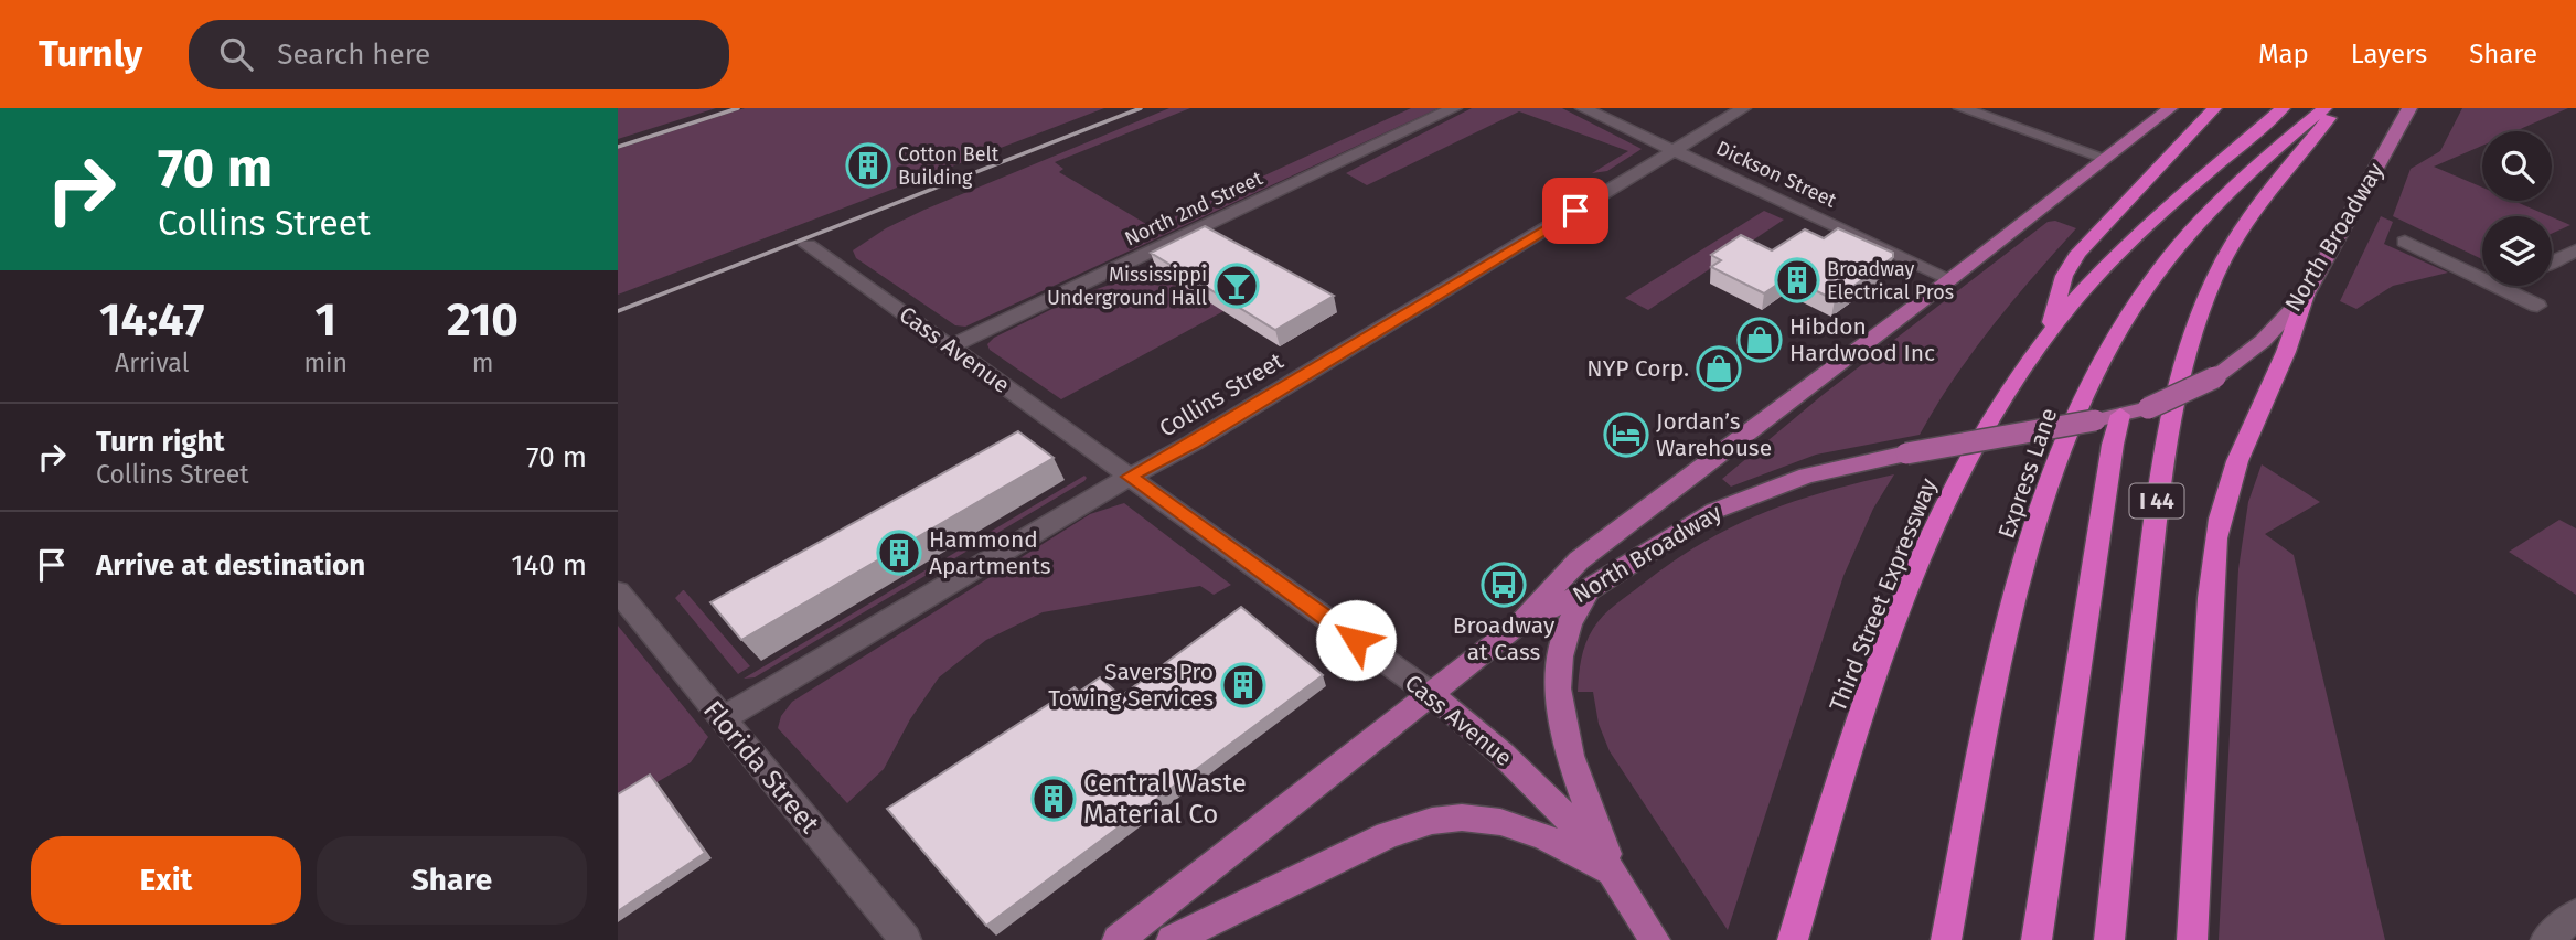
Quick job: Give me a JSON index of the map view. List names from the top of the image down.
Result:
{
  "streets": {
    "highway": ["Express Lane", "I 44", "Third Street Expressway"],
    "main road": ["North Broadway", "Cass Avenue"],
    "street": [
      "Dickson Street",
      "North 2nd Street",
      "Collins Street",
      "Florida Street"
    ]
  },
  "crossings": [
    ["Dickson Street", "North Broadway"],
    ["Dickson Street", "Collins Street"],
    ["North 2nd Street", "Cass Avenue"],
    ["North Broadway", "Cass Avenue"],
    ["Cass Avenue", "Collins Street"],
    ["Collins Street", "Florida Street"]
  ],
  "places": {
    "building": [
      "Cotton Belt Building",
      "Broadway Electrical Pros",
      "Hammond Apartments",
      "Savers Pro Towing Services",
      "Central Waste Material Co"
    ],
    "bar": ["Mississippi Underground Hall"],
    "shop": ["Hibdon Hardwood Inc", "NYP Corp."],
    "hotel": ["Jordan’s Warehouse"],
    "bus stop": ["Broadway at Cass"]
  },
  "page": {
    "header": "Turnly",
    "search": "Search here",
    "nav": ["Map", "Layers", "Share"],
    "turn": ["70 m", "Collins Street"],
    "eta": [
      "14:47",
      "Arrival",
      "1",
      "min",
      "210",
      "m"
    ],
    "list": [
      {
        "name": "Turn right",
        "note": "Collins Street",
        "value": "70 m"
      },
      {
        "name": "Arrive at destination",
        "value": "140 m"
      }
    ],
    "buttons": ["Exit", "Share"]
  }
}
